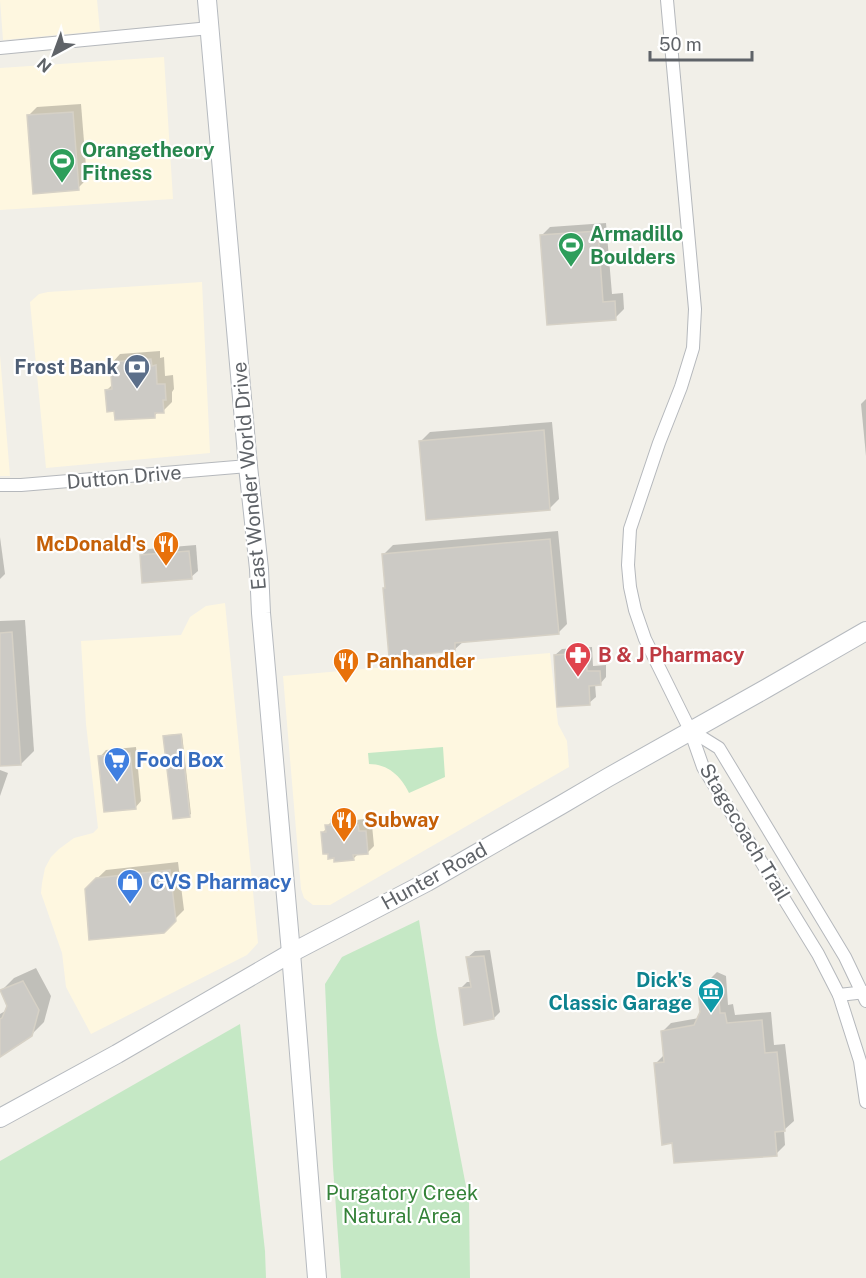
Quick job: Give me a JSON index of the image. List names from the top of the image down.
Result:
{
  "streets": {
    "main road": ["East Wonder World Drive", "Hunter Road"],
    "street": ["Dutton Drive", "Stagecoach Trail"]
  },
  "crossings": [
    ["East Wonder World Drive", "Dutton Drive"],
    ["East Wonder World Drive", "Hunter Road"],
    ["Stagecoach Trail", "Hunter Road"]
  ],
  "parks": ["Purgatory Creek Natural Area"],
  "places": {
    "sports": ["Orangetheory Fitness", "Armadillo Boulders"],
    "bank": ["Frost Bank"],
    "restaurant": ["McDonald's", "Panhandler", "Subway"],
    "pharmacy": ["B & J Pharmacy"],
    "supermarket": ["Food Box"],
    "shop": ["CVS Pharmacy"],
    "museum": ["Dick's Classic Garage"]
  },
  "scale_bar": "50 m",
  "north": "bottom left"
}
